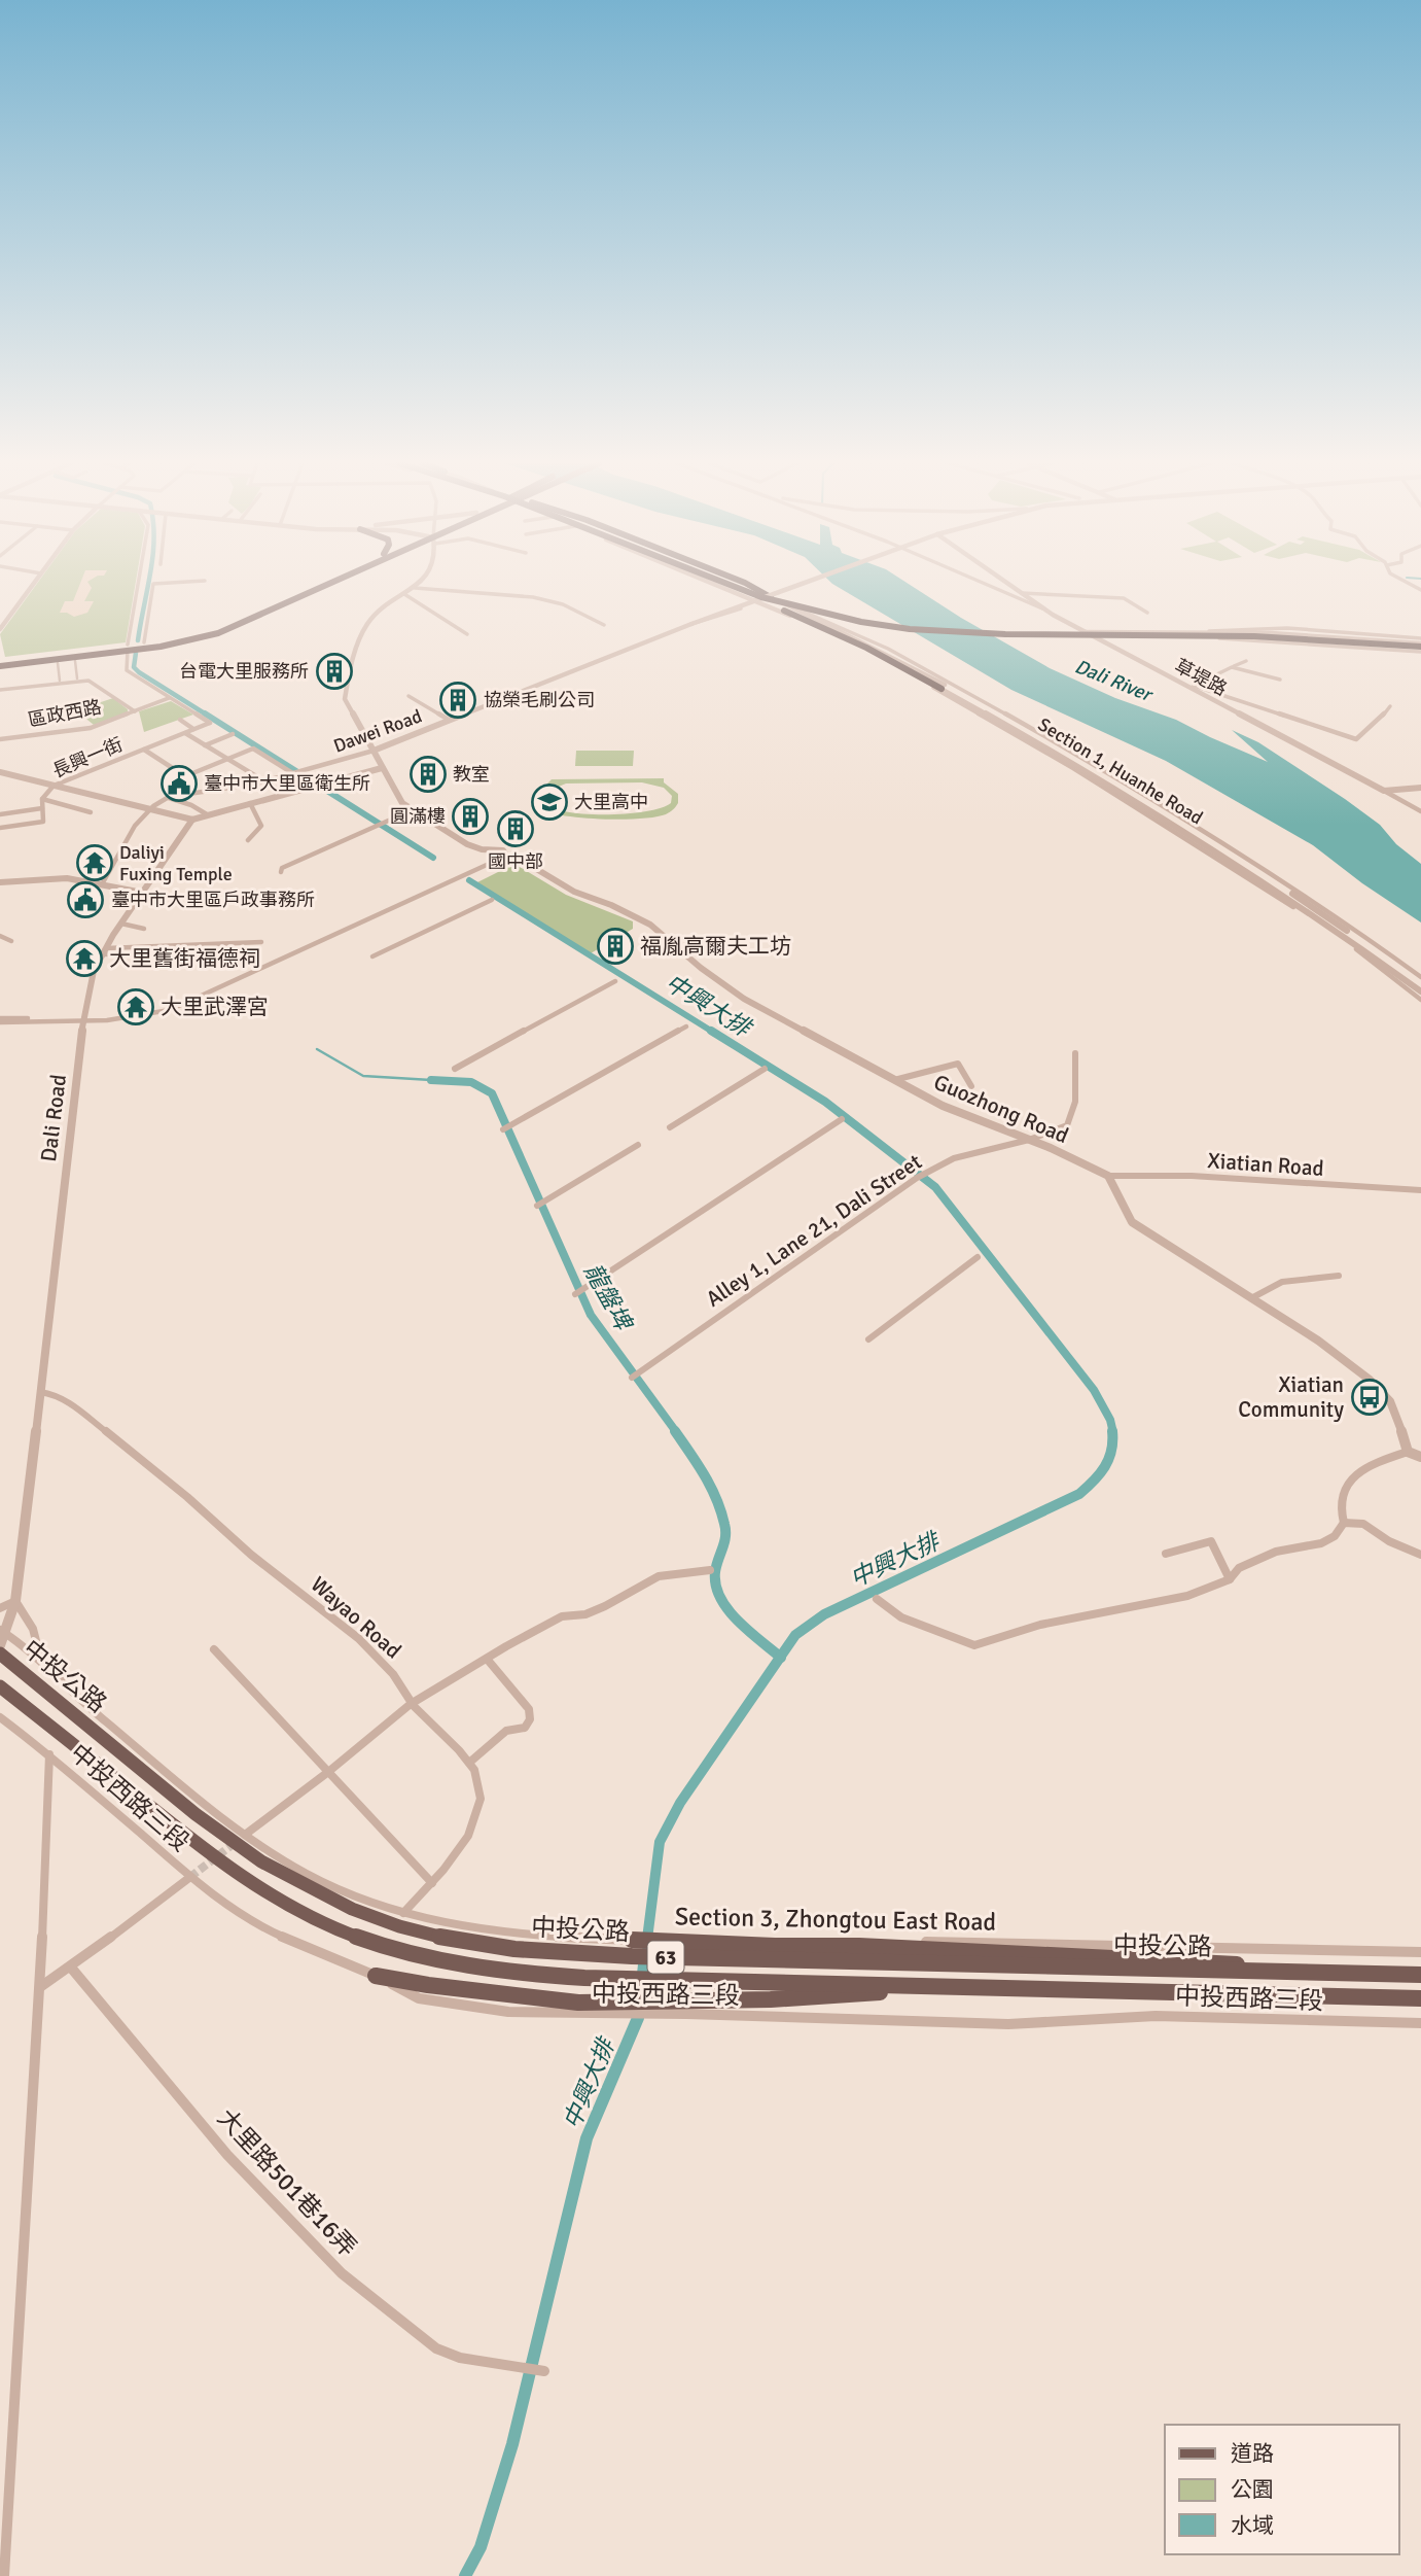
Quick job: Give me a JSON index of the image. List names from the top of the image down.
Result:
{
  "streets": {
    "main road": ["中投公路", "63"],
    "street": [
      "草堤路",
      "區政西路",
      "Dawei Road",
      "長興一街",
      "Section 1, Huanhe Road",
      "Guozhong Road",
      "Dali Road",
      "Xiatian Road",
      "Alley 1, Lane 21, Dali Street",
      "Wayao Road",
      "中投西路三段",
      "Section 3, Zhongtou East Road",
      "大里路501巷16弄"
    ]
  },
  "crossings": [
    ["區政西路", "長興一街"],
    ["Dawei Road", "Guozhong Road"],
    ["Guozhong Road", "Xiatian Road"],
    ["Guozhong Road", "Alley 1, Lane 21, Dali Street"],
    ["Dali Road", "Wayao Road"],
    ["Dali Road", "Section 3, Zhongtou East Road"]
  ],
  "water": ["Dali River", "中興大排", "龍盤埤"],
  "places": {
    "building": [
      "台電大里服務所",
      "協榮毛刷公司",
      "教室",
      "圓滿樓",
      "國中部",
      "福胤高爾夫工坊"
    ],
    "public building": ["臺中市大里區衛生所", "臺中市大里區戶政事務所"],
    "school or university": ["大里高中"],
    "temple": ["Daliyi Fuxing Temple", "大里舊街福德祠", "大里武澤宮"],
    "bus stop": ["Xiatian Community"]
  },
  "legend": ["道路", "公園", "水域"]
}
